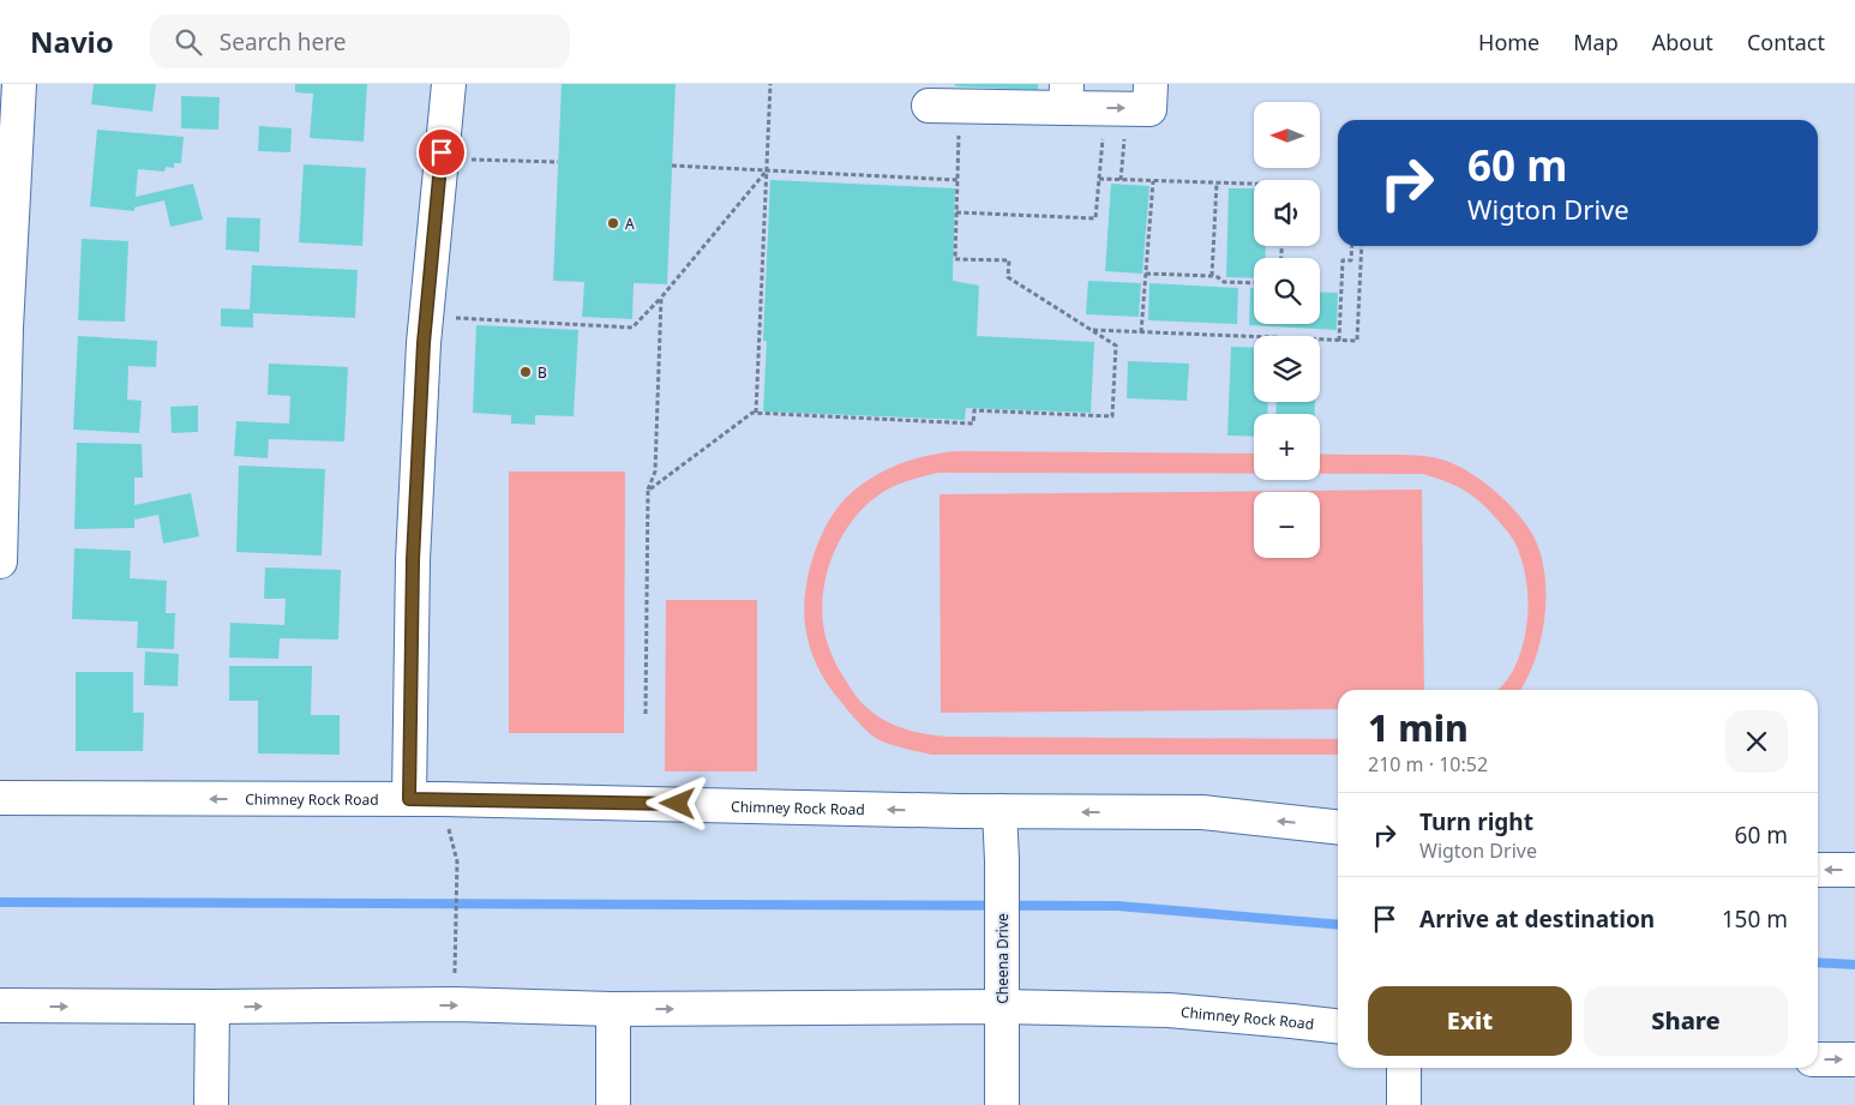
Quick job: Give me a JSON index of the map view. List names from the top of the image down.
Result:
{
  "streets": {
    "main road": ["Chimney Rock Road", "Cheena Drive"]
  },
  "crossings": [
    ["Chimney Rock Road", "Cheena Drive"]
  ],
  "places": ["A", "B"],
  "north": "left",
  "page": {
    "header": "Navio",
    "search": "Search here",
    "nav": [
      "Home",
      "Map",
      "About",
      "Contact"
    ],
    "map_buttons": ["+", "−"],
    "turn": ["60 m", "Wigton Drive"],
    "heading": ["1 min", "210 m · 10:52"],
    "list": [
      {
        "name": "Turn right",
        "note": "Wigton Drive",
        "value": "60 m"
      },
      {
        "name": "Arrive at destination",
        "value": "150 m"
      }
    ],
    "buttons": ["Exit", "Share"]
  }
}
